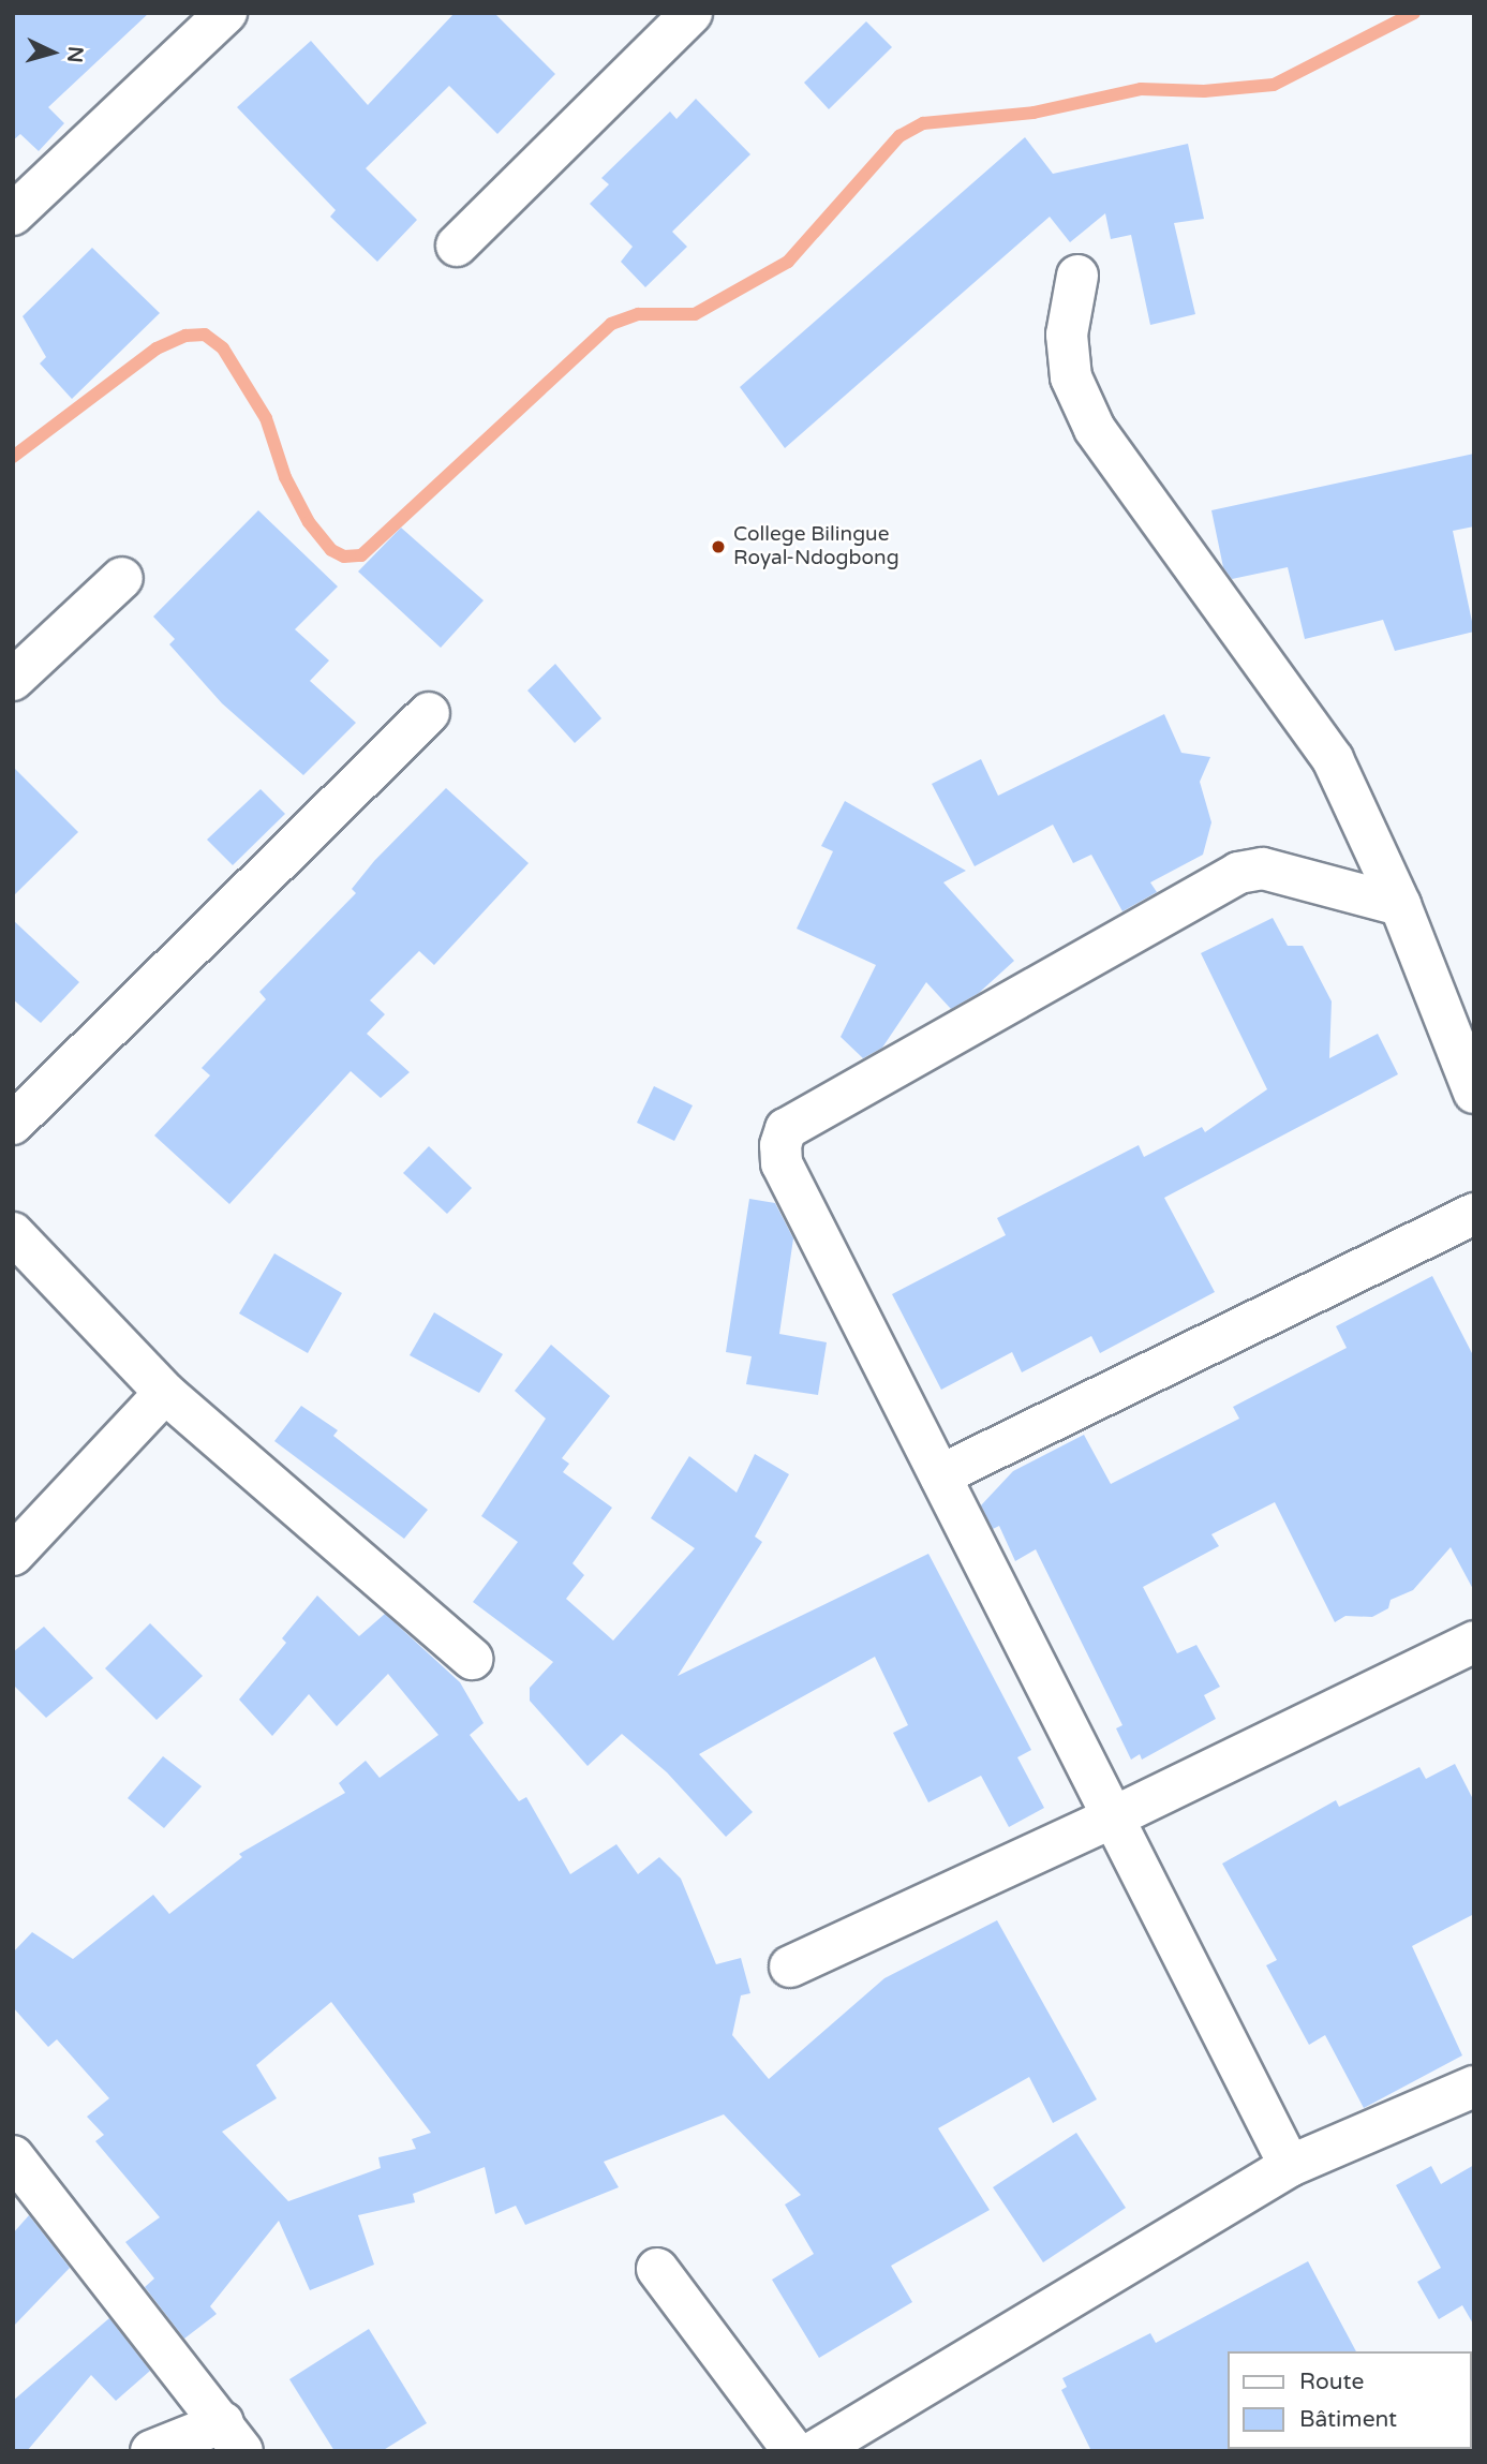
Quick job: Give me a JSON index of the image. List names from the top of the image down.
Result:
{
  "places": ["College Bilingue Royal-Ndogbong"],
  "legend": ["Route", "Bâtiment"],
  "north": "right"
}
